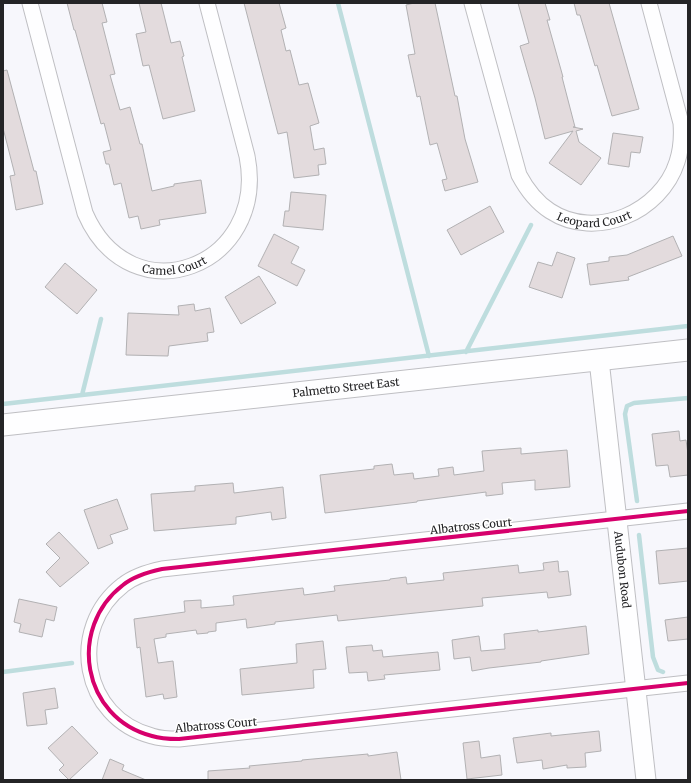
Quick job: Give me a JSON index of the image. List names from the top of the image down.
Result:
{
  "streets": {
    "main road": ["Palmetto Street East"],
    "street": [
      "Leopard Court",
      "Camel Court",
      "Albatross Court",
      "Audubon Road"
    ]
  },
  "crossings": [
    ["Palmetto Street East", "Audubon Road"],
    ["Albatross Court", "Audubon Road"]
  ]
}
